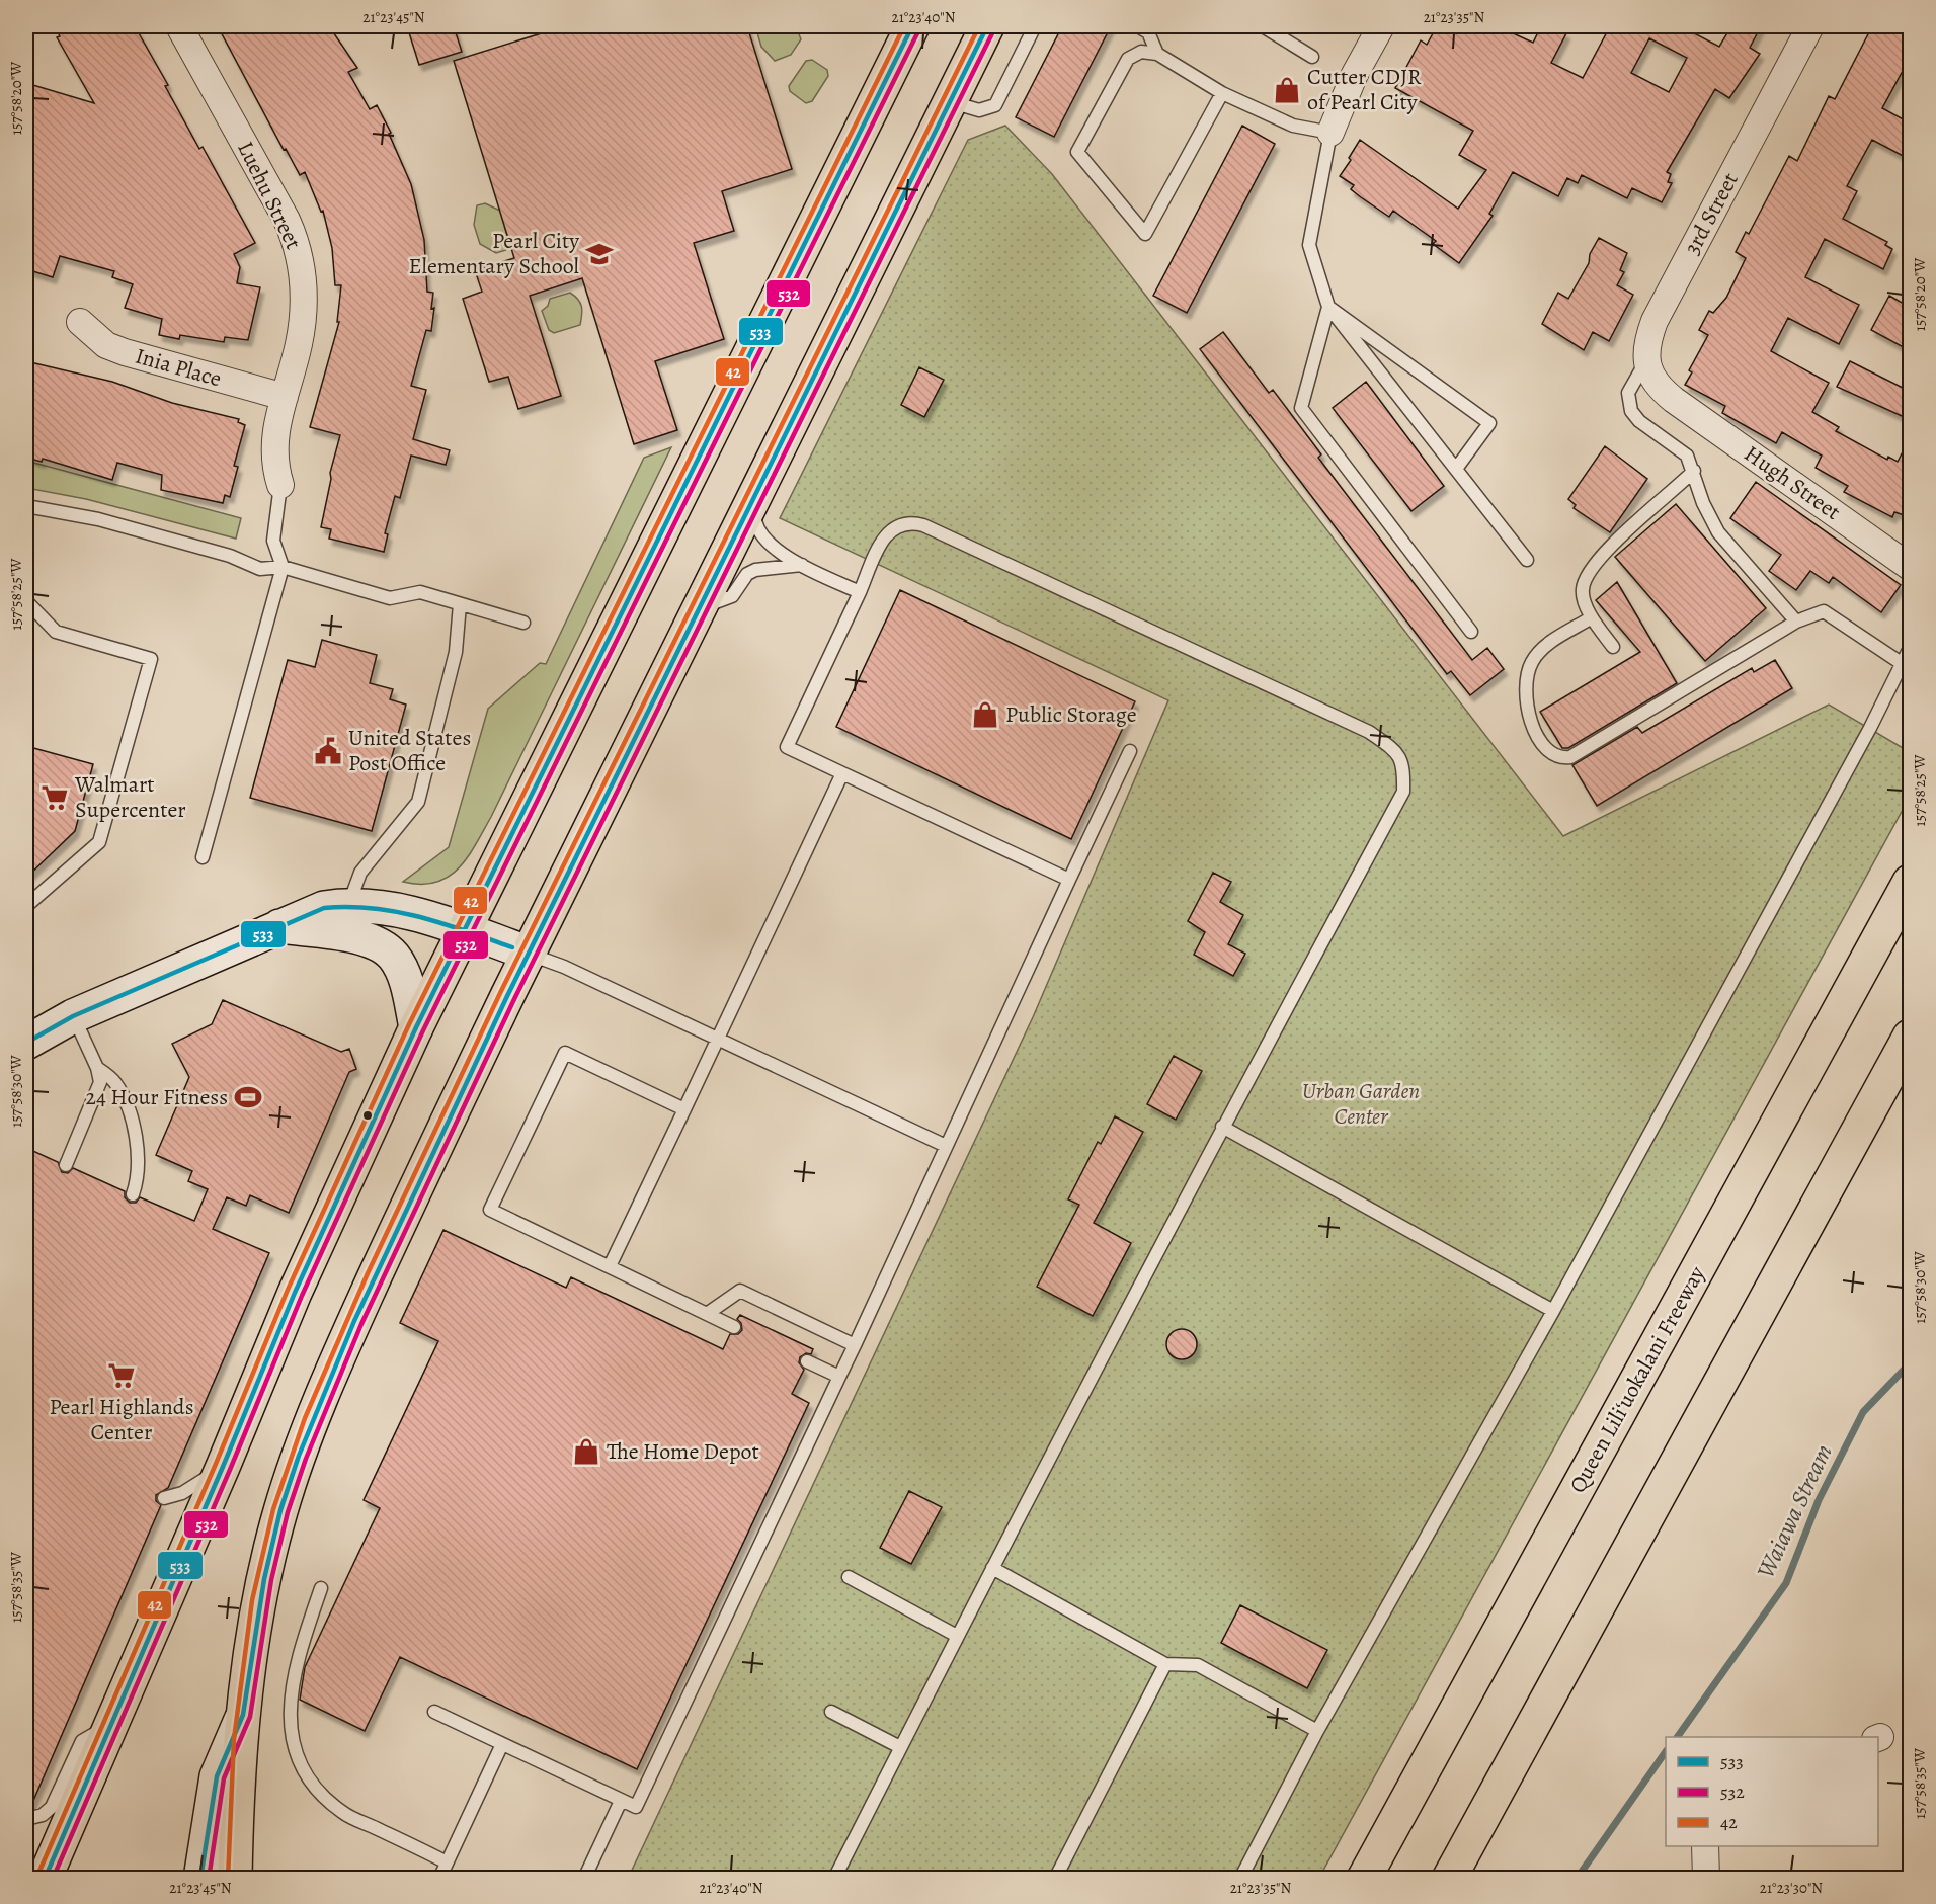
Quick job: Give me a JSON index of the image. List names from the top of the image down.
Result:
{
  "streets": {
    "main road": ["Queen Liliʻuokalani Freeway"],
    "street": [
      "Luehu Street",
      "3rd Street",
      "Inia Place",
      "Hugh Street"
    ]
  },
  "crossings": [
    ["Luehu Street", "Inia Place"],
    ["3rd Street", "Hugh Street"]
  ],
  "water": ["Waiawa Stream"],
  "parks": ["Urban Garden Center"],
  "places": {
    "shop": ["Cutter CDJR of Pearl City", "Public Storage", "The Home Depot"],
    "school or university": ["Pearl City Elementary School"],
    "public building": ["United States Post Office"],
    "supermarket": ["Walmart Supercenter", "Pearl Highlands Center"],
    "sports": ["24 Hour Fitness"]
  },
  "lines": ["transit line 533", "transit line 42", "transit line 532"],
  "legend": ["533", "532", "42"],
  "coordinates": [
    "21°23'45\"N",
    "21°23'40\"N",
    "21°23'35\"N",
    "157°58'20\"W",
    "157°58'25\"W",
    "157°58'30\"W",
    "157°58'35\"W",
    "21°23'30\"N"
  ]
}
